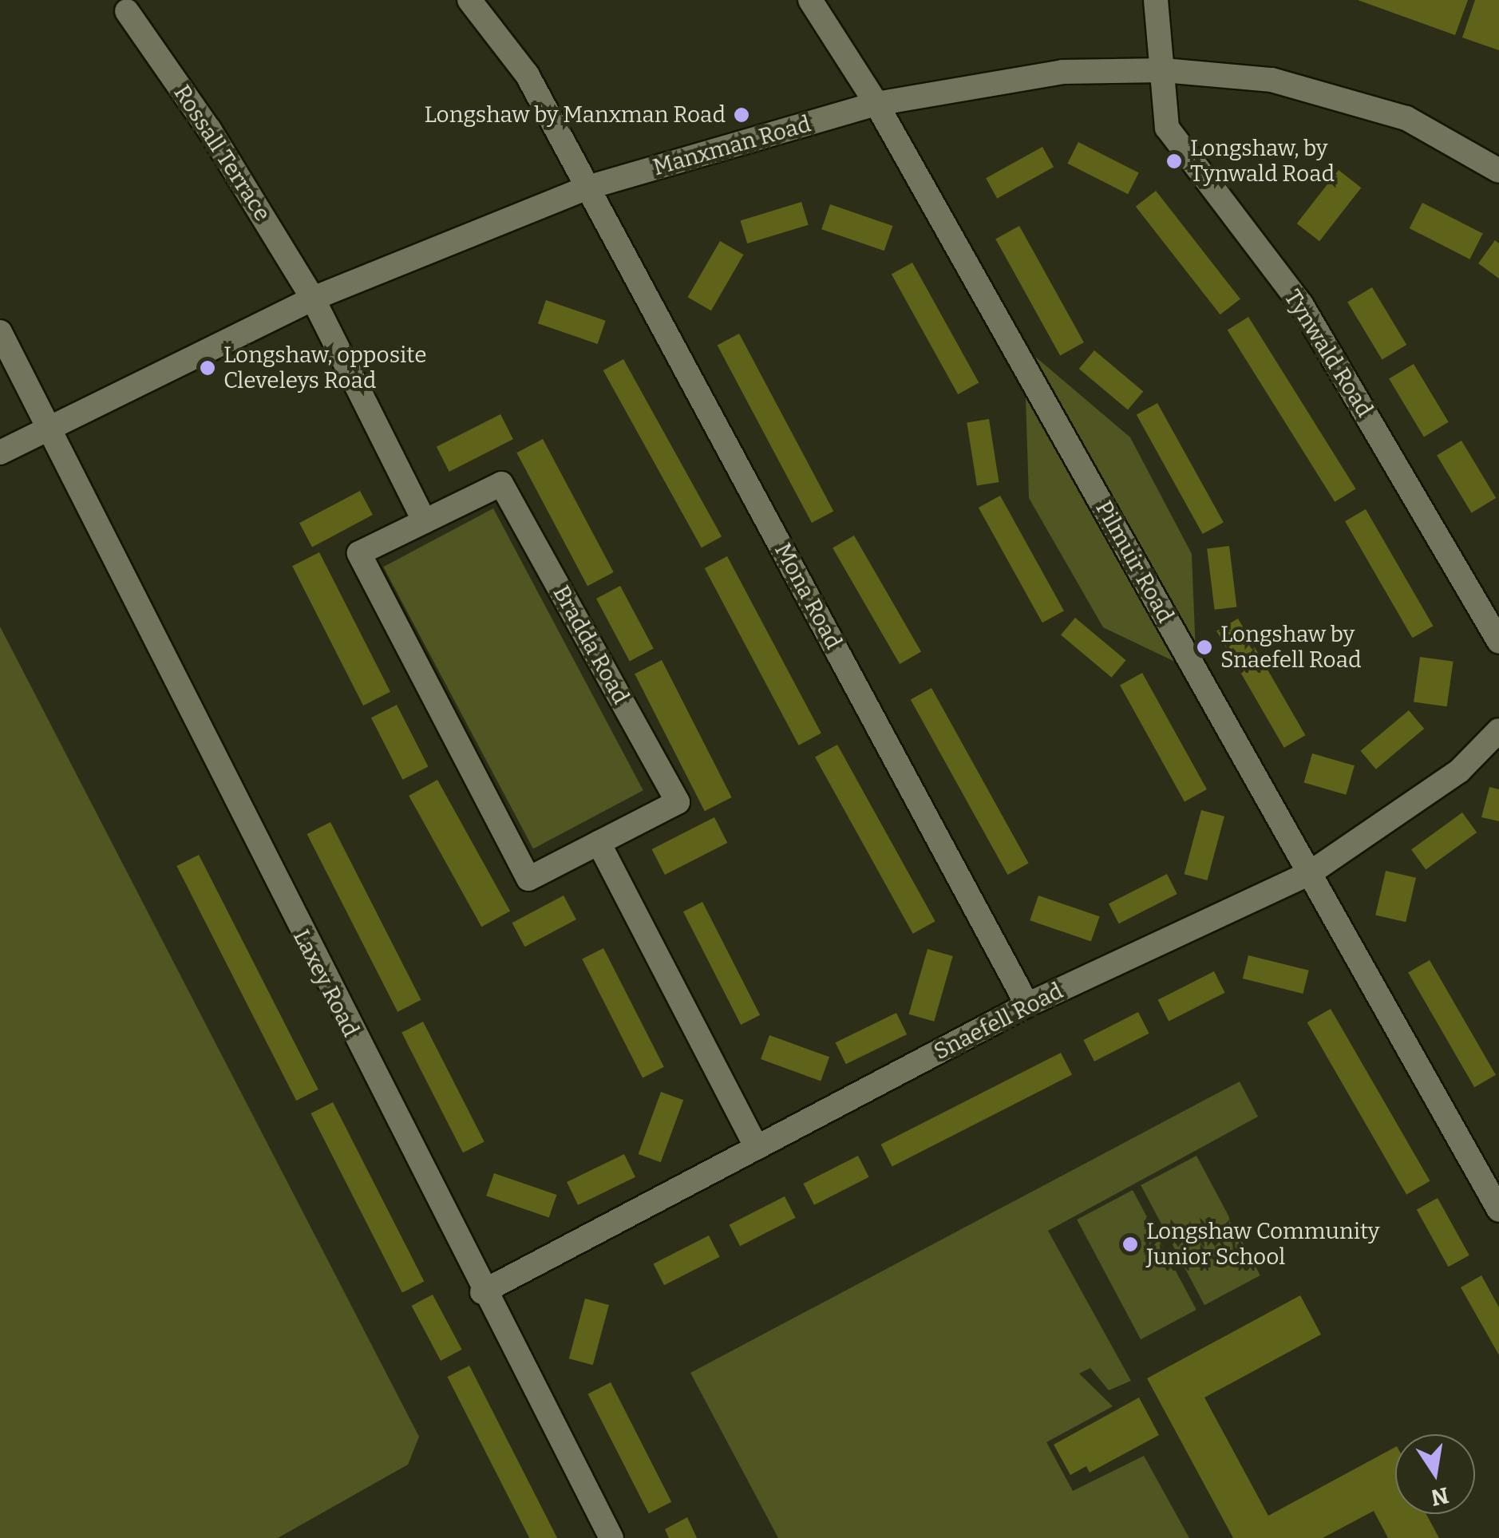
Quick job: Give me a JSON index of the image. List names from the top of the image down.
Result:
{
  "streets": {
    "street": [
      "Manxman Road",
      "Rossall Terrace",
      "Tynwald Road",
      "Pilmuir Road",
      "Mona Road",
      "Bradda Road",
      "Laxey Road",
      "Snaefell Road"
    ]
  },
  "crossings": [
    ["Manxman Road", "Rossall Terrace"],
    ["Manxman Road", "Tynwald Road"],
    ["Manxman Road", "Pilmuir Road"],
    ["Manxman Road", "Mona Road"],
    ["Manxman Road", "Laxey Road"],
    ["Pilmuir Road", "Snaefell Road"],
    ["Mona Road", "Snaefell Road"],
    ["Laxey Road", "Snaefell Road"]
  ],
  "places": [
    "Longshaw by Manxman Road",
    "Longshaw, by Tynwald Road",
    "Longshaw, opposite Cleveleys Road",
    "Longshaw by Snaefell Road",
    "Longshaw Community Junior School"
  ],
  "north": "bottom"
}
